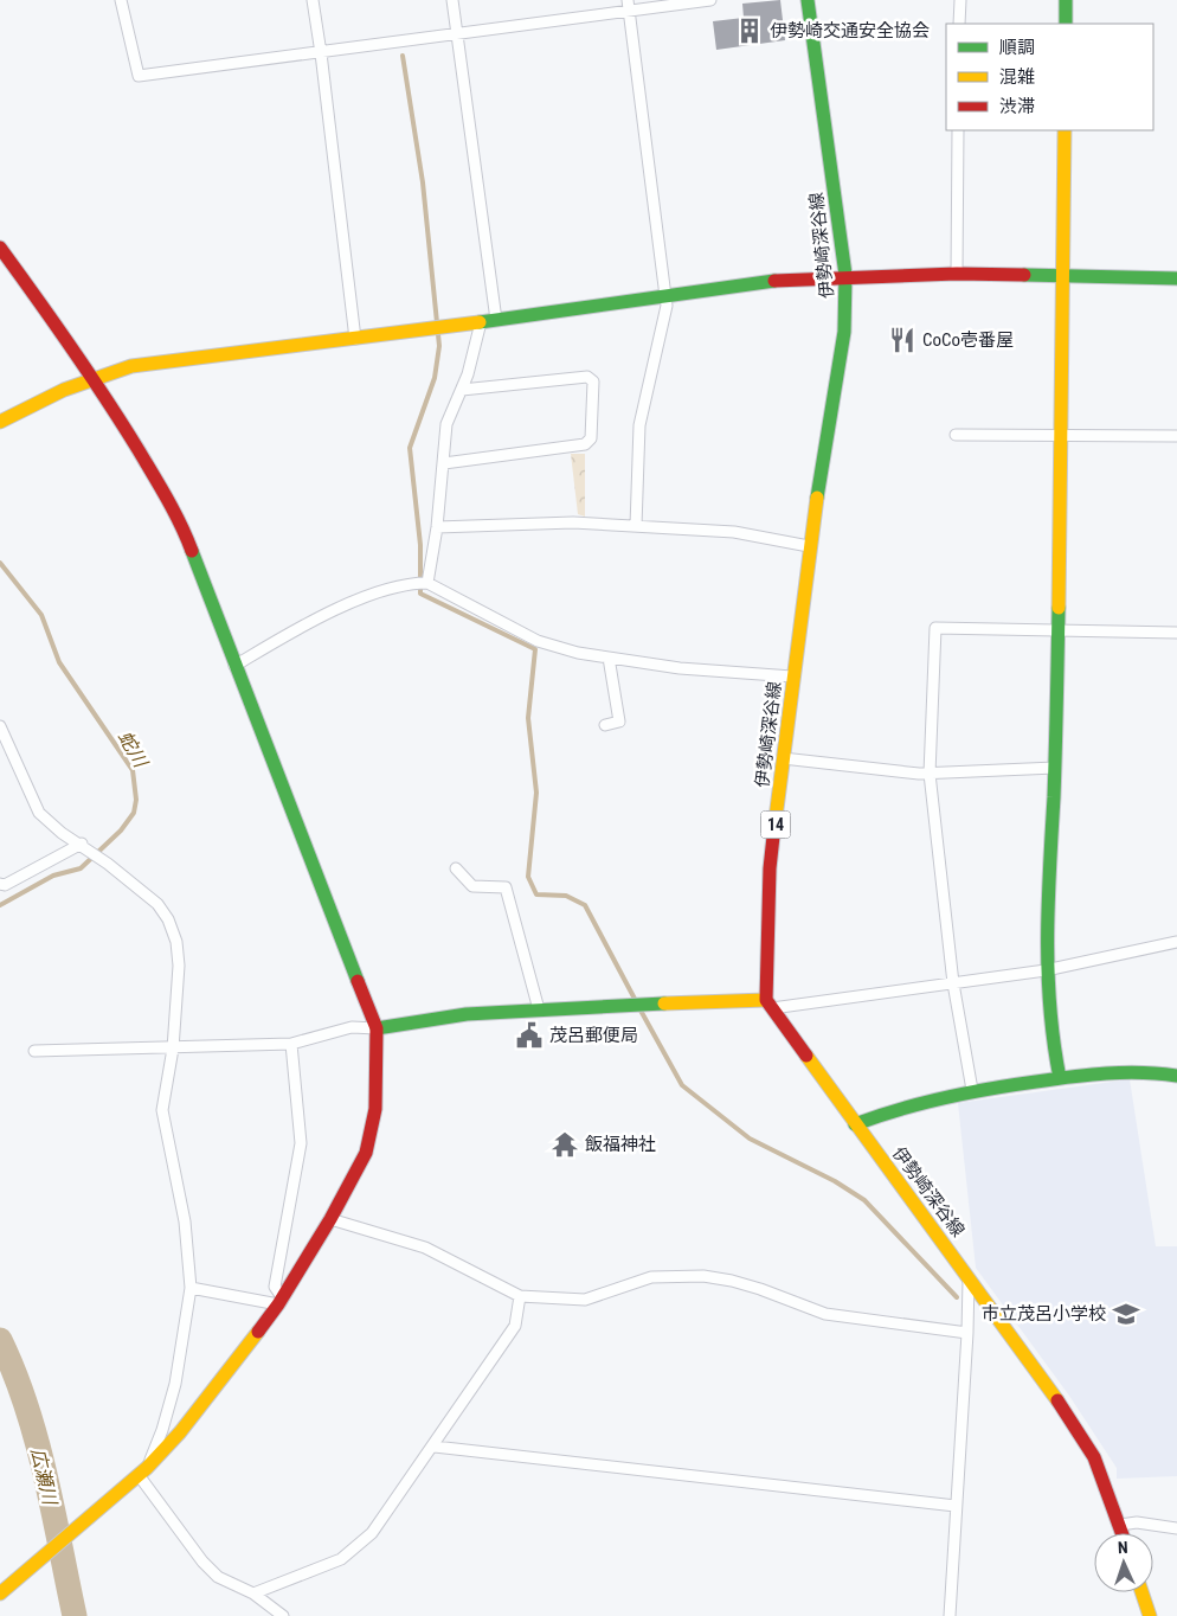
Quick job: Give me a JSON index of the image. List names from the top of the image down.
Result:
{
  "streets": {
    "street": ["伊勢崎深谷線", "14"]
  },
  "water": ["蛇川", "広瀬川"],
  "places": {
    "building": ["伊勢崎交通安全協会"],
    "restaurant": ["CoCo壱番屋"],
    "public building": ["茂呂郵便局"],
    "temple": ["飯福神社"],
    "school or university": ["市立茂呂小学校"]
  },
  "legend": ["順調", "混雑", "渋滞"],
  "north": "top"
}
